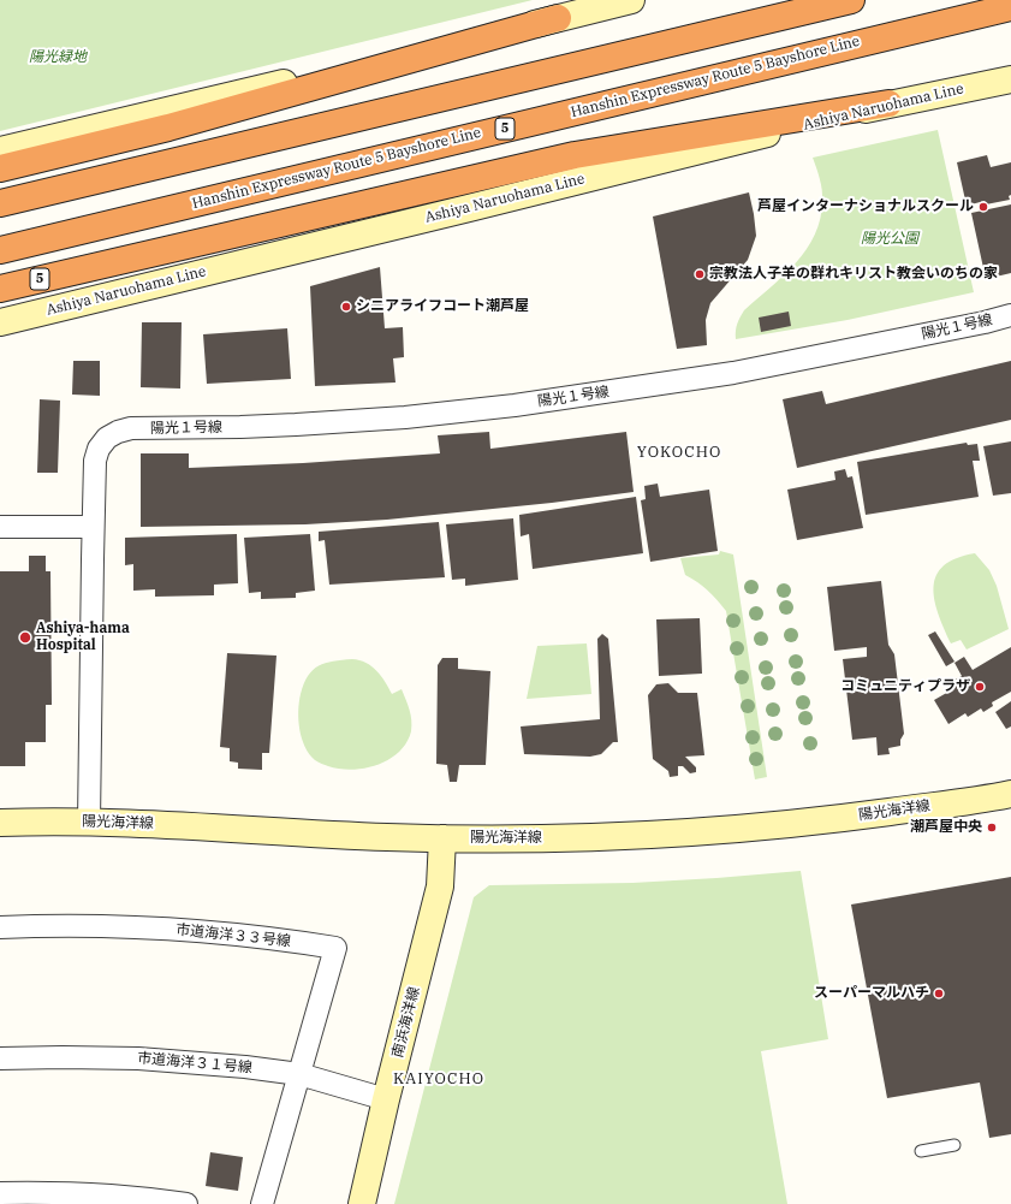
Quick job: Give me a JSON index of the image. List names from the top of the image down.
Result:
{
  "streets": {
    "highway": ["Hanshin Expressway Route 5 Bayshore Line", "5"],
    "main road": ["Ashiya Naruohama Line", "陽光海洋線", "南浜海洋線"],
    "street": ["陽光１号線", "市道海洋３３号線", "市道海洋３１号線"]
  },
  "crossings": [
    ["Ashiya Naruohama Line", "5"],
    ["陽光海洋線", "南浜海洋線"],
    ["市道海洋３３号線", "市道海洋３１号線"],
    ["南浜海洋線", "市道海洋３１号線"]
  ],
  "districts": ["YOKOCHO", "KAIYOCHO"],
  "parks": ["陽光緑地", "陽光公園"],
  "places": [
    "芦屋インターナショナルスクール",
    "宗教法人子羊の群れキリスト教会いのちの家",
    "シニアライフコート潮芦屋",
    "Ashiya-hama Hospital",
    "コミュニティプラザ",
    "潮芦屋中央",
    "スーパーマルハチ"
  ]
}
